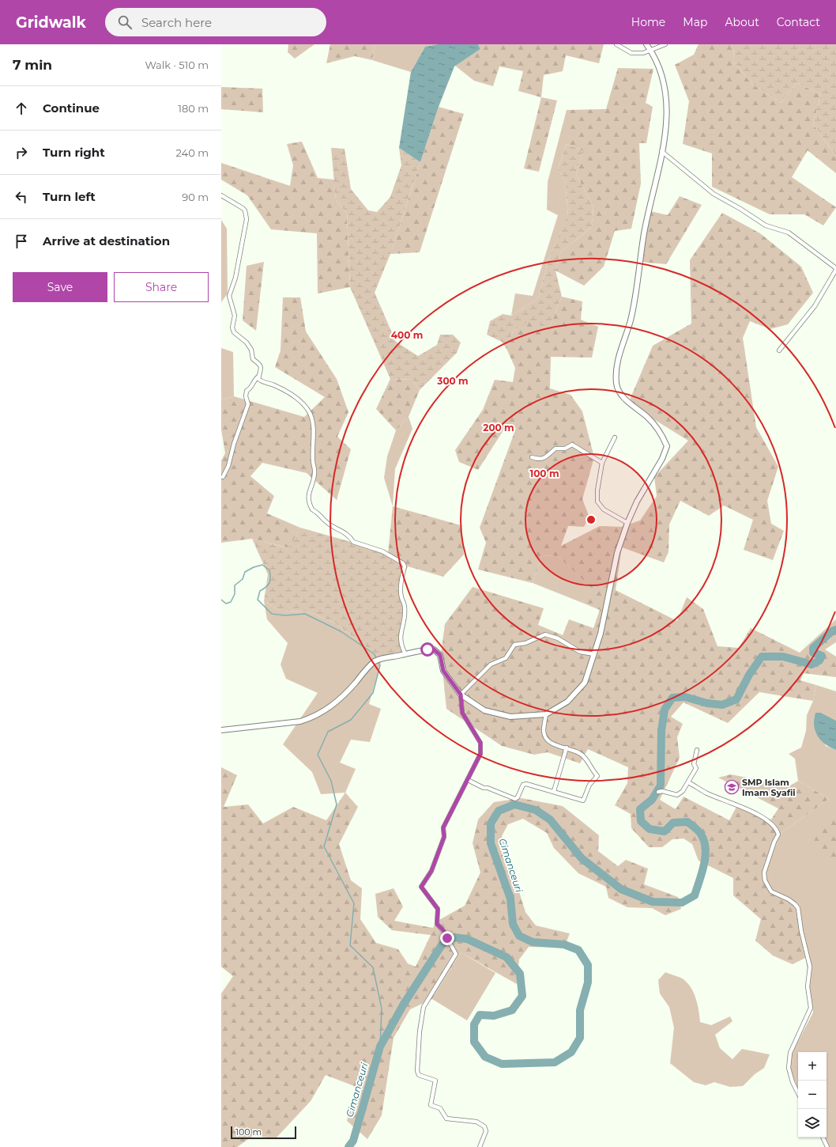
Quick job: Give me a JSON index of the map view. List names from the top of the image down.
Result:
{
  "water": ["Cimanceuri"],
  "places": {
    "school or university": ["SMP Islam Imam Syafii"]
  },
  "scale_bar": "100 m",
  "page": {
    "header": "Gridwalk",
    "search": "Search here",
    "nav": [
      "Home",
      "Map",
      "About",
      "Contact"
    ],
    "heading": ["7 min", "Walk · 510 m"],
    "list": [
      ["Continue", "180 m"],
      ["Turn right", "240 m"],
      ["Turn left", "90 m"],
      "Arrive at destination"
    ],
    "buttons": ["Save", "Share"],
    "map_buttons": ["+", "−"],
    "scale": "100 m"
  },
  "rings": [
    "400 m",
    "300 m",
    "200 m",
    "100 m"
  ]
}
